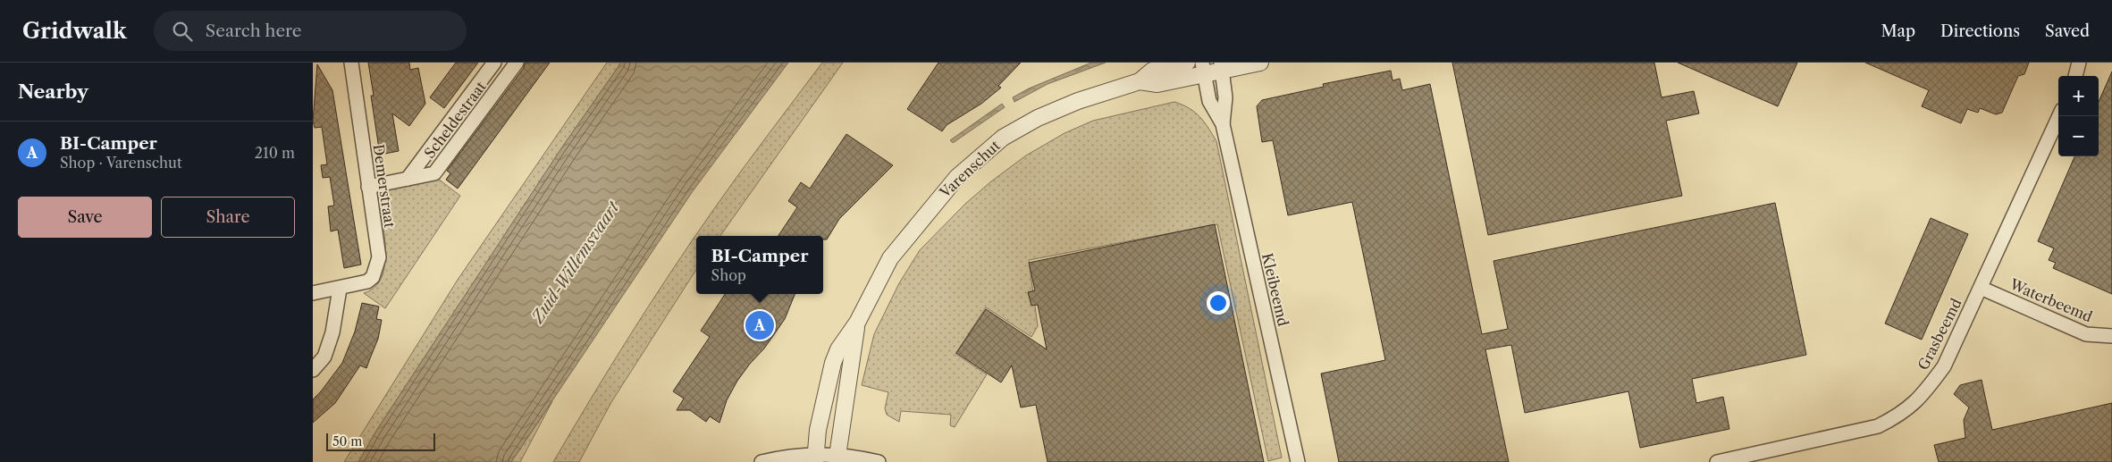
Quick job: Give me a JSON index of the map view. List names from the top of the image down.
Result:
{
  "streets": {
    "street": [
      "Scheldestraat",
      "Varenschut",
      "Demerstraat",
      "Kleibeemd",
      "Waterbeemd",
      "Grasbeemd"
    ]
  },
  "crossings": [
    ["Scheldestraat", "Demerstraat"],
    ["Varenschut", "Kleibeemd"],
    ["Waterbeemd", "Grasbeemd"]
  ],
  "water": ["Zuid-Willemsvaart"],
  "scale_bar": "50 m",
  "page": {
    "header": "Gridwalk",
    "search": "Search here",
    "nav": ["Map", "Directions", "Saved"],
    "heading": "Nearby",
    "map_buttons": ["+", "−"],
    "list": [
      {
        "mark": "A",
        "name": "BI-Camper",
        "note": "Shop · Varenschut",
        "value": "210 m"
      }
    ],
    "buttons": ["Save", "Share"],
    "popup": ["BI-Camper", "Shop"],
    "pins": "A",
    "scale": "50 m"
  }
}
